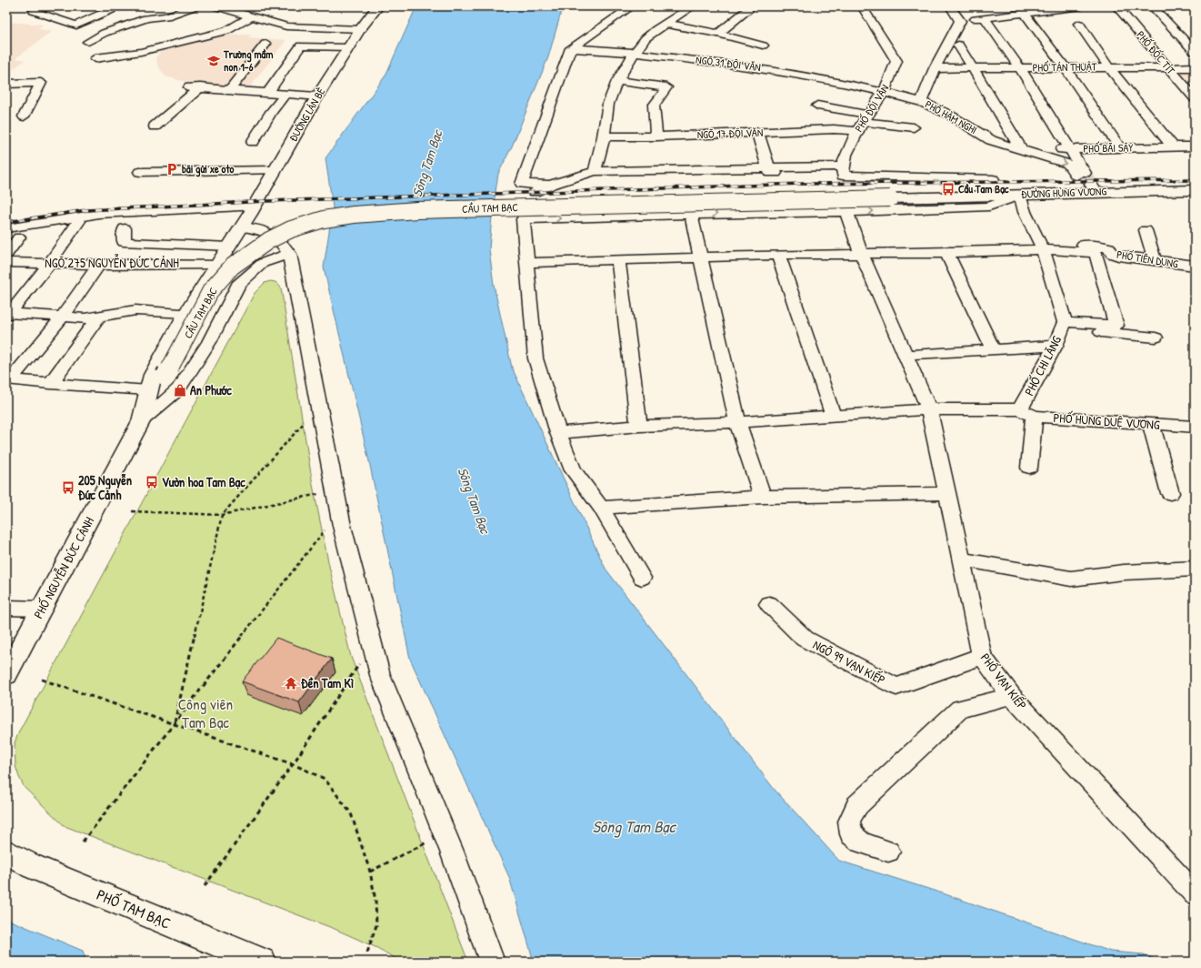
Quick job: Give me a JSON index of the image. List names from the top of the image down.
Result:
{
  "streets": {
    "main road": [
      "ĐƯỜNG LÁN BÈ",
      "ĐƯỜNG HÙNG VƯƠNG",
      "CẦU TAM BẠC",
      "PHỐ NGUYỄN ĐỨC CẢNH",
      "PHỐ TAM BẠC"
    ],
    "street": [
      "PHỐ ĐỐC TÍT",
      "NGÕ 31 ĐỘI VĂN",
      "PHỐ TÁN THUẬT",
      "PHỐ ĐỘI VĂN",
      "PHỐ HÀM NGHI",
      "NGÕ 17 ĐỘI VĂN",
      "PHỐ BÃI SẬY",
      "PHỐ TIÊN DUNG",
      "NGÕ 275 NGUYỄN ĐỨC CẢNH",
      "PHỐ CHI LĂNG",
      "PHỐ HÙNG DUỆ VƯƠNG",
      "NGÕ 99 VẠN KIẾP",
      "PHỐ VẠN KIẾP"
    ]
  },
  "crossings": [
    ["PHỐ ĐỐC TÍT", "PHỐ TÁN THUẬT"],
    ["NGÕ 31 ĐỘI VĂN", "PHỐ ĐỘI VĂN"],
    ["NGÕ 31 ĐỘI VĂN", "PHỐ HÀM NGHI"],
    ["PHỐ TÁN THUẬT", "PHỐ HÀM NGHI"],
    ["PHỐ ĐỘI VĂN", "NGÕ 17 ĐỘI VĂN"],
    ["ĐƯỜNG LÁN BÈ", "PHỐ NGUYỄN ĐỨC CẢNH"],
    ["PHỐ HÀM NGHI", "PHỐ BÃI SẬY"],
    ["PHỐ HÀM NGHI", "ĐƯỜNG HÙNG VƯƠNG"],
    ["ĐƯỜNG HÙNG VƯƠNG", "CẦU TAM BẠC"],
    ["ĐƯỜNG HÙNG VƯƠNG", "PHỐ CHI LĂNG"],
    ["CẦU TAM BẠC", "PHỐ NGUYỄN ĐỨC CẢNH"],
    ["PHỐ TIÊN DUNG", "PHỐ CHI LĂNG"],
    ["NGÕ 275 NGUYỄN ĐỨC CẢNH", "PHỐ NGUYỄN ĐỨC CẢNH"],
    ["PHỐ CHI LĂNG", "PHỐ HÙNG DUỆ VƯƠNG"],
    ["PHỐ CHI LĂNG", "PHỐ VẠN KIẾP"],
    ["NGÕ 99 VẠN KIẾP", "PHỐ VẠN KIẾP"]
  ],
  "water": ["Sông Tam Bạc"],
  "parks": ["Công viên Tam Bạc"],
  "places": {
    "school or university": ["Trường mầm non 1-6"],
    "parking": ["bãi gửi xe oto"],
    "bus stop": ["Cầu Tam Bạc", "Vườn hoa Tam Bạc", "205 Nguyễn Đức Cảnh"],
    "shop": ["An Phước"],
    "temple": ["Đền Tam Kì"]
  }
}
